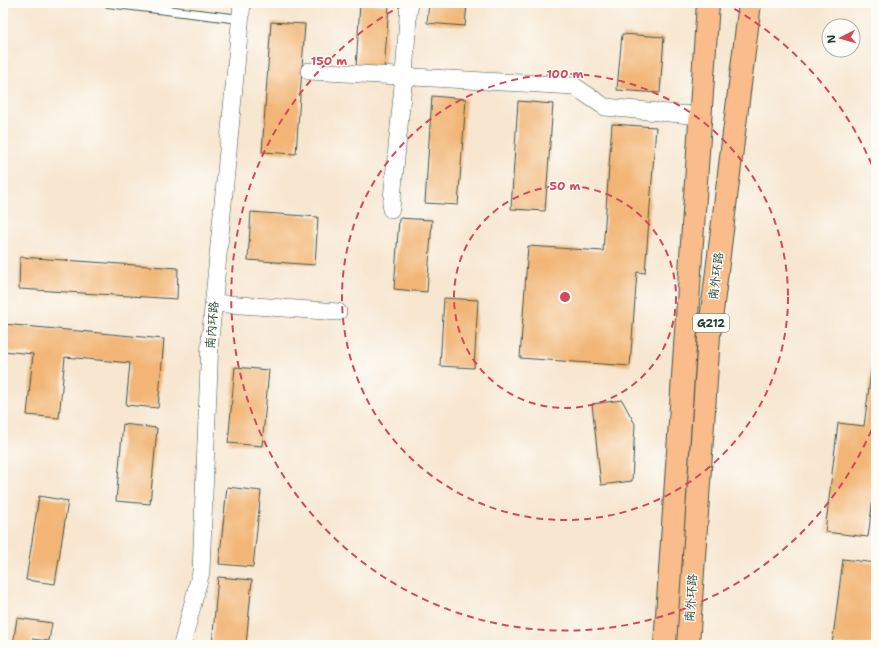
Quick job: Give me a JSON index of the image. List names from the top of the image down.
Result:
{
  "streets": {
    "highway": ["南外环路", "G212"],
    "street": ["南内环路"]
  },
  "north": "left",
  "rings": ["150 m", "100 m", "50 m"]
}
